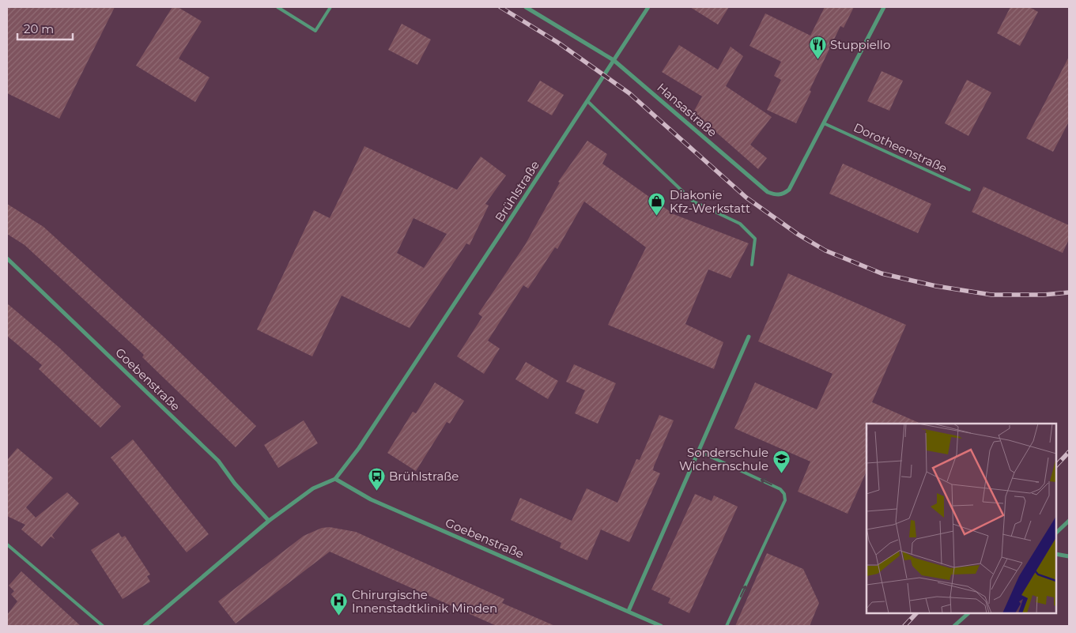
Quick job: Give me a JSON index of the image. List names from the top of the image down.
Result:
{
  "streets": {
    "street": ["Hansastraße", "Brühlstraße", "Goebenstraße"],
    "lane": ["Dorotheenstraße"]
  },
  "crossings": [
    ["Hansastraße", "Dorotheenstraße"],
    ["Hansastraße", "Brühlstraße"],
    ["Brühlstraße", "Goebenstraße"]
  ],
  "places": {
    "restaurant": ["Stuppiello"],
    "shop": ["Diakonie Kfz-Werkstatt"],
    "school or university": ["Sonderschule Wichernschule"],
    "bus stop": ["Brühlstraße"],
    "hospital": ["Chirurgische Innenstadtklinik Minden"]
  },
  "scale_bar": "20 m"
}
